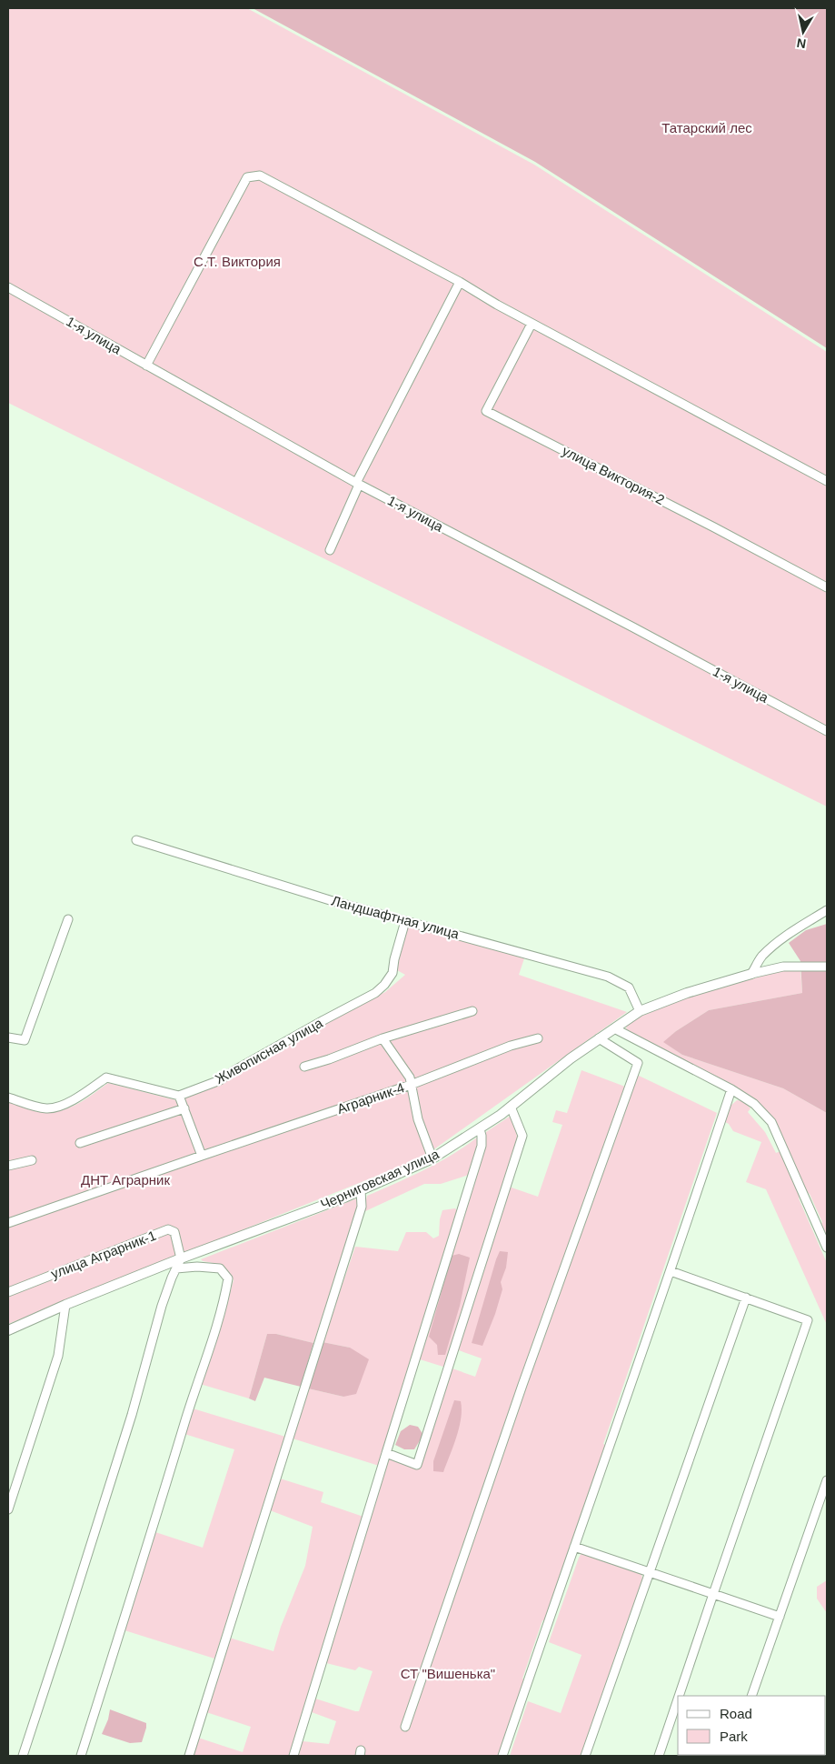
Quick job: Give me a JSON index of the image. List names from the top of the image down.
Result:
{
  "streets": {
    "street": [
      "1-я улица",
      "улица Виктория-2",
      "Ландшафтная улица",
      "Живописная улица",
      "Аграрник-4",
      "Черниговская улица",
      "улица Аграрник-1"
    ]
  },
  "crossings": [
    ["Ландшафтная улица", "Живописная улица"],
    ["Ландшафтная улица", "Черниговская улица"],
    ["Черниговская улица", "улица Аграрник-1"]
  ],
  "parks": [
    "Татарский лес",
    "С.Т. Виктория",
    "ДНТ Аграрник",
    "СТ \"Вишенька\""
  ],
  "legend": ["Road", "Park"],
  "north": "bottom"
}
